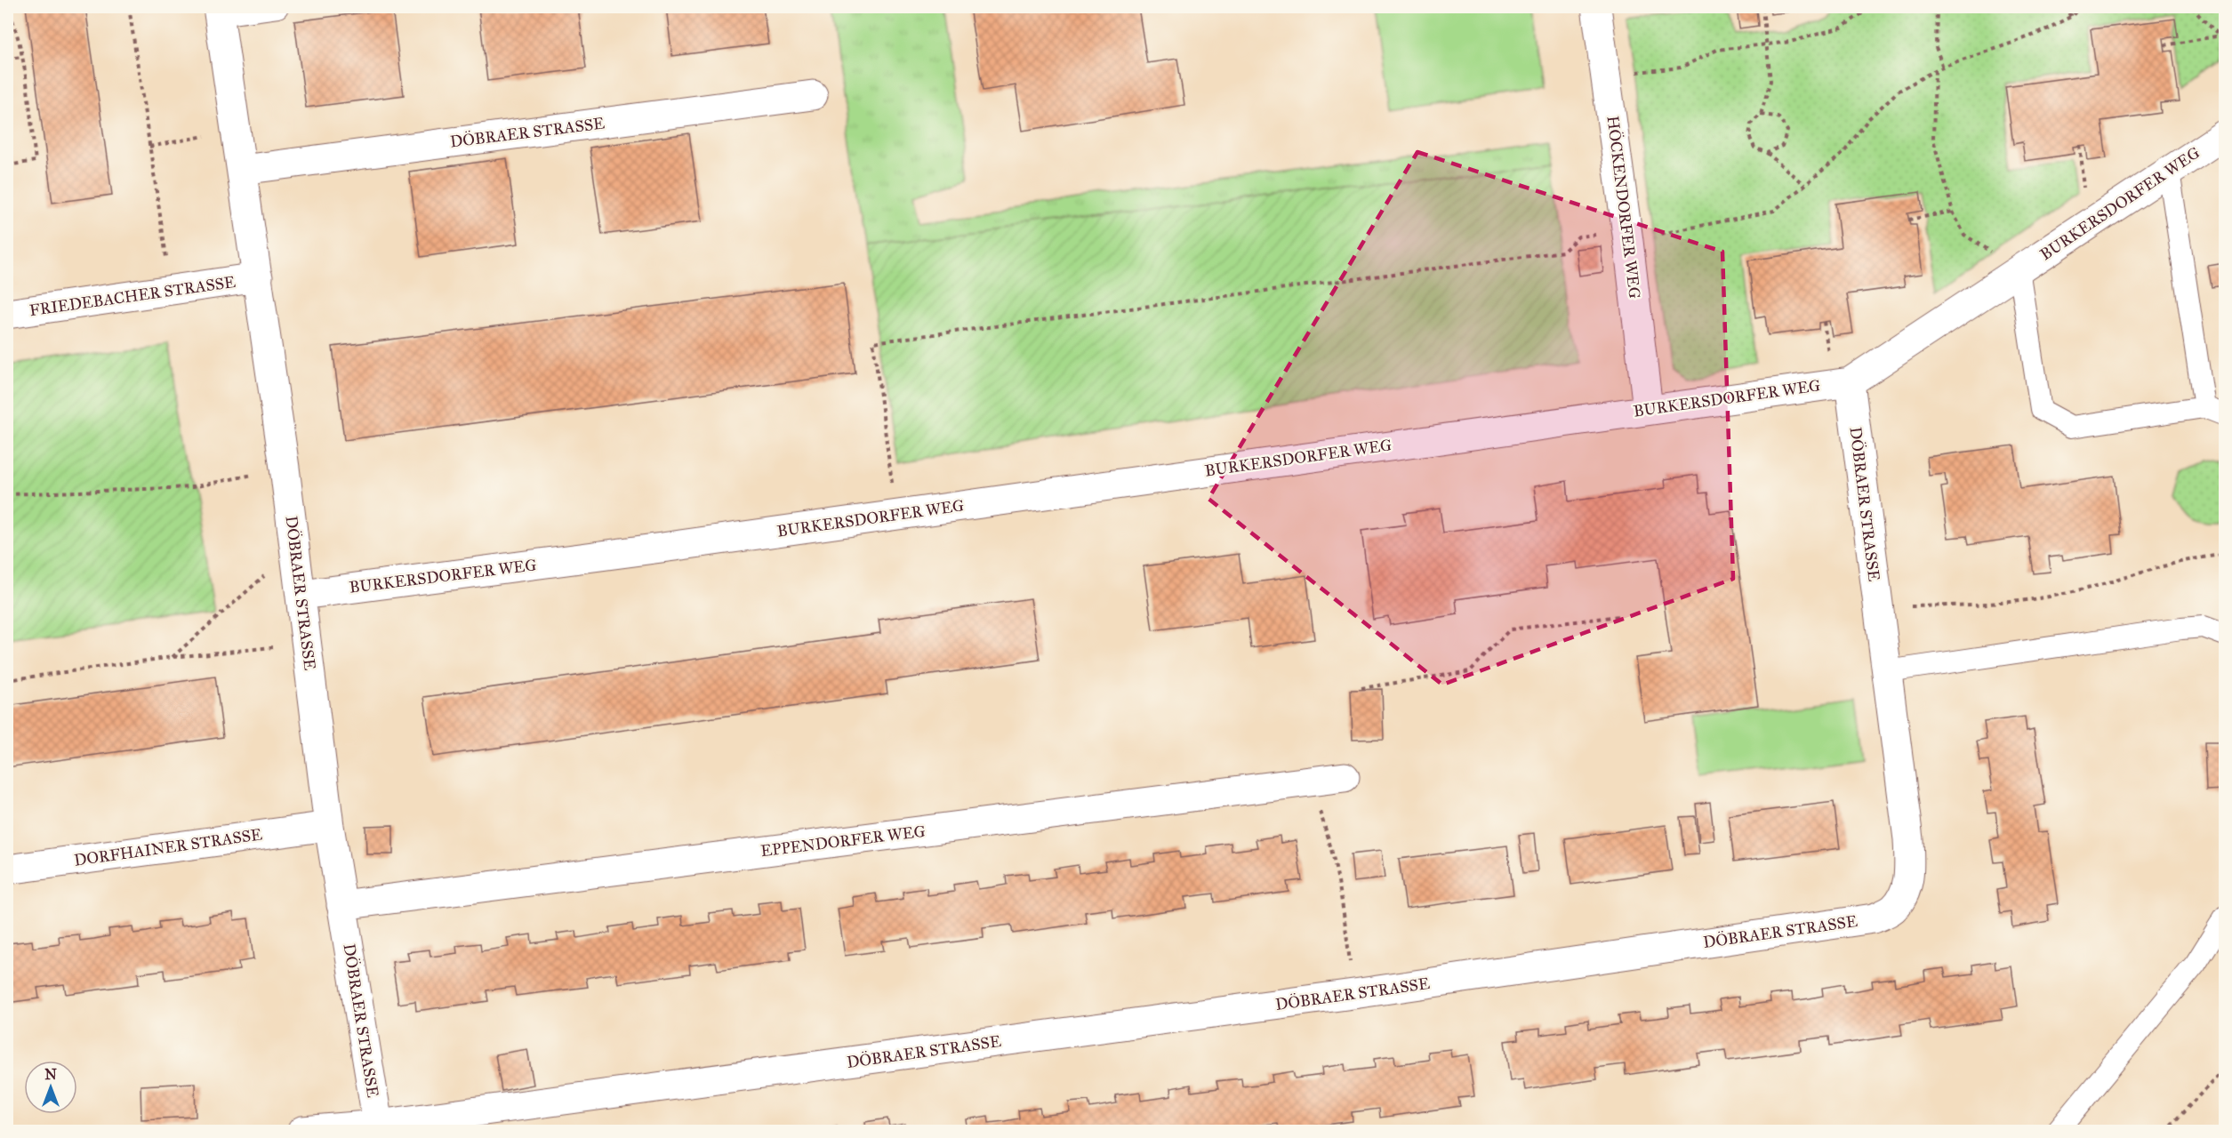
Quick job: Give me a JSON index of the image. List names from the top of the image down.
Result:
{
  "streets": {
    "street": [
      "DÖBRAER STRASSE",
      "BURKERSDORFER WEG",
      "HÖCKENDORFER WEG",
      "FRIEDEBACHER STRASSE",
      "EPPENDORFER WEG",
      "DORFHAINER STRASSE"
    ]
  },
  "crossings": [
    ["DÖBRAER STRASSE", "BURKERSDORFER WEG"],
    ["DÖBRAER STRASSE", "FRIEDEBACHER STRASSE"],
    ["DÖBRAER STRASSE", "EPPENDORFER WEG"],
    ["DÖBRAER STRASSE", "DORFHAINER STRASSE"],
    ["BURKERSDORFER WEG", "HÖCKENDORFER WEG"]
  ],
  "north": "top"
}
